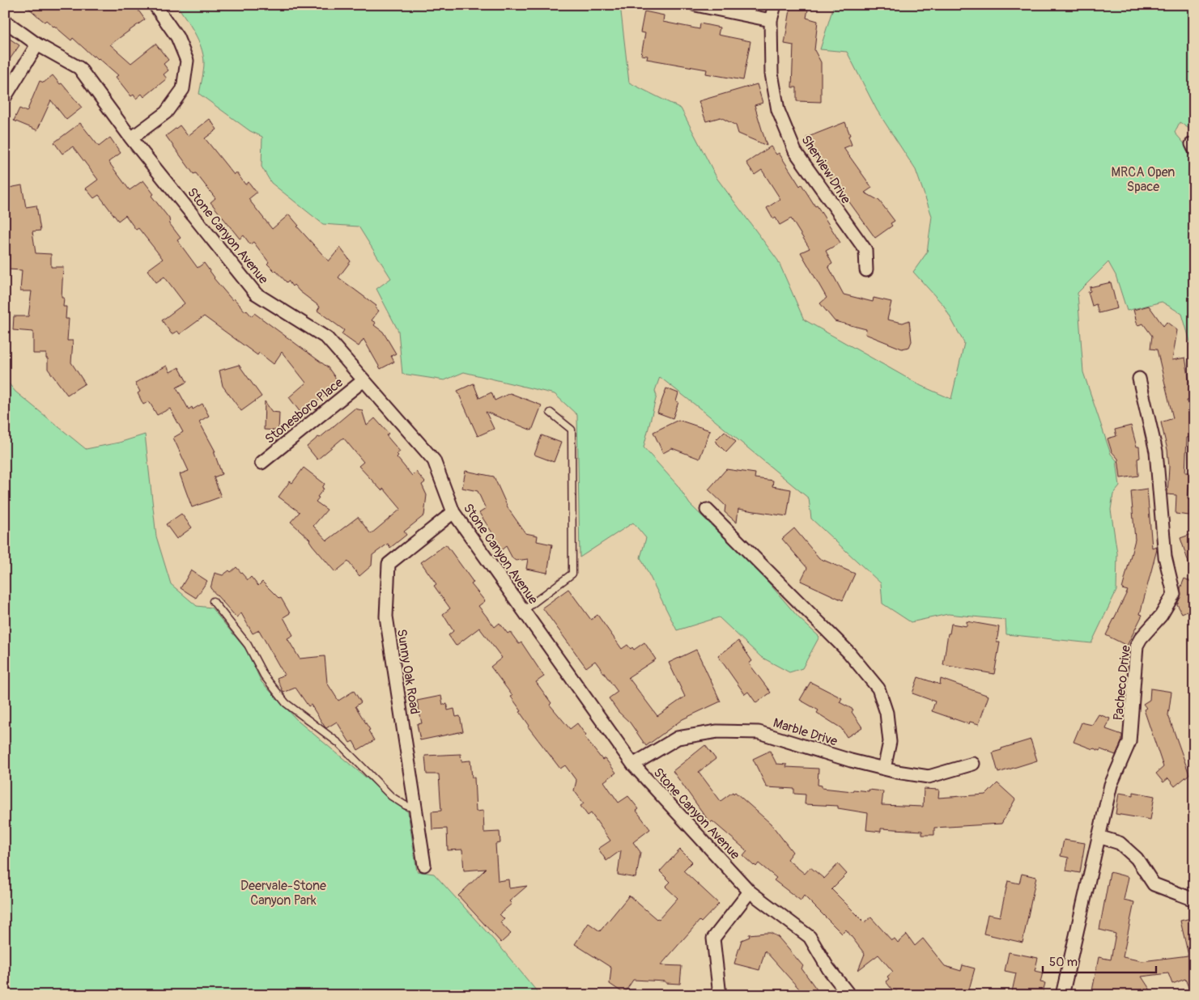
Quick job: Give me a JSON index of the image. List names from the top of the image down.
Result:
{
  "streets": {
    "street": [
      "Sherview Drive",
      "Stone Canyon Avenue",
      "Stonesboro Place",
      "Sunny Oak Road",
      "Pacheco Drive",
      "Marble Drive"
    ]
  },
  "crossings": [
    ["Stone Canyon Avenue", "Stonesboro Place"],
    ["Stone Canyon Avenue", "Sunny Oak Road"],
    ["Stone Canyon Avenue", "Marble Drive"]
  ],
  "parks": ["MRCA Open Space", "Deervale-Stone Canyon Park"],
  "scale_bar": "50 m"
}
